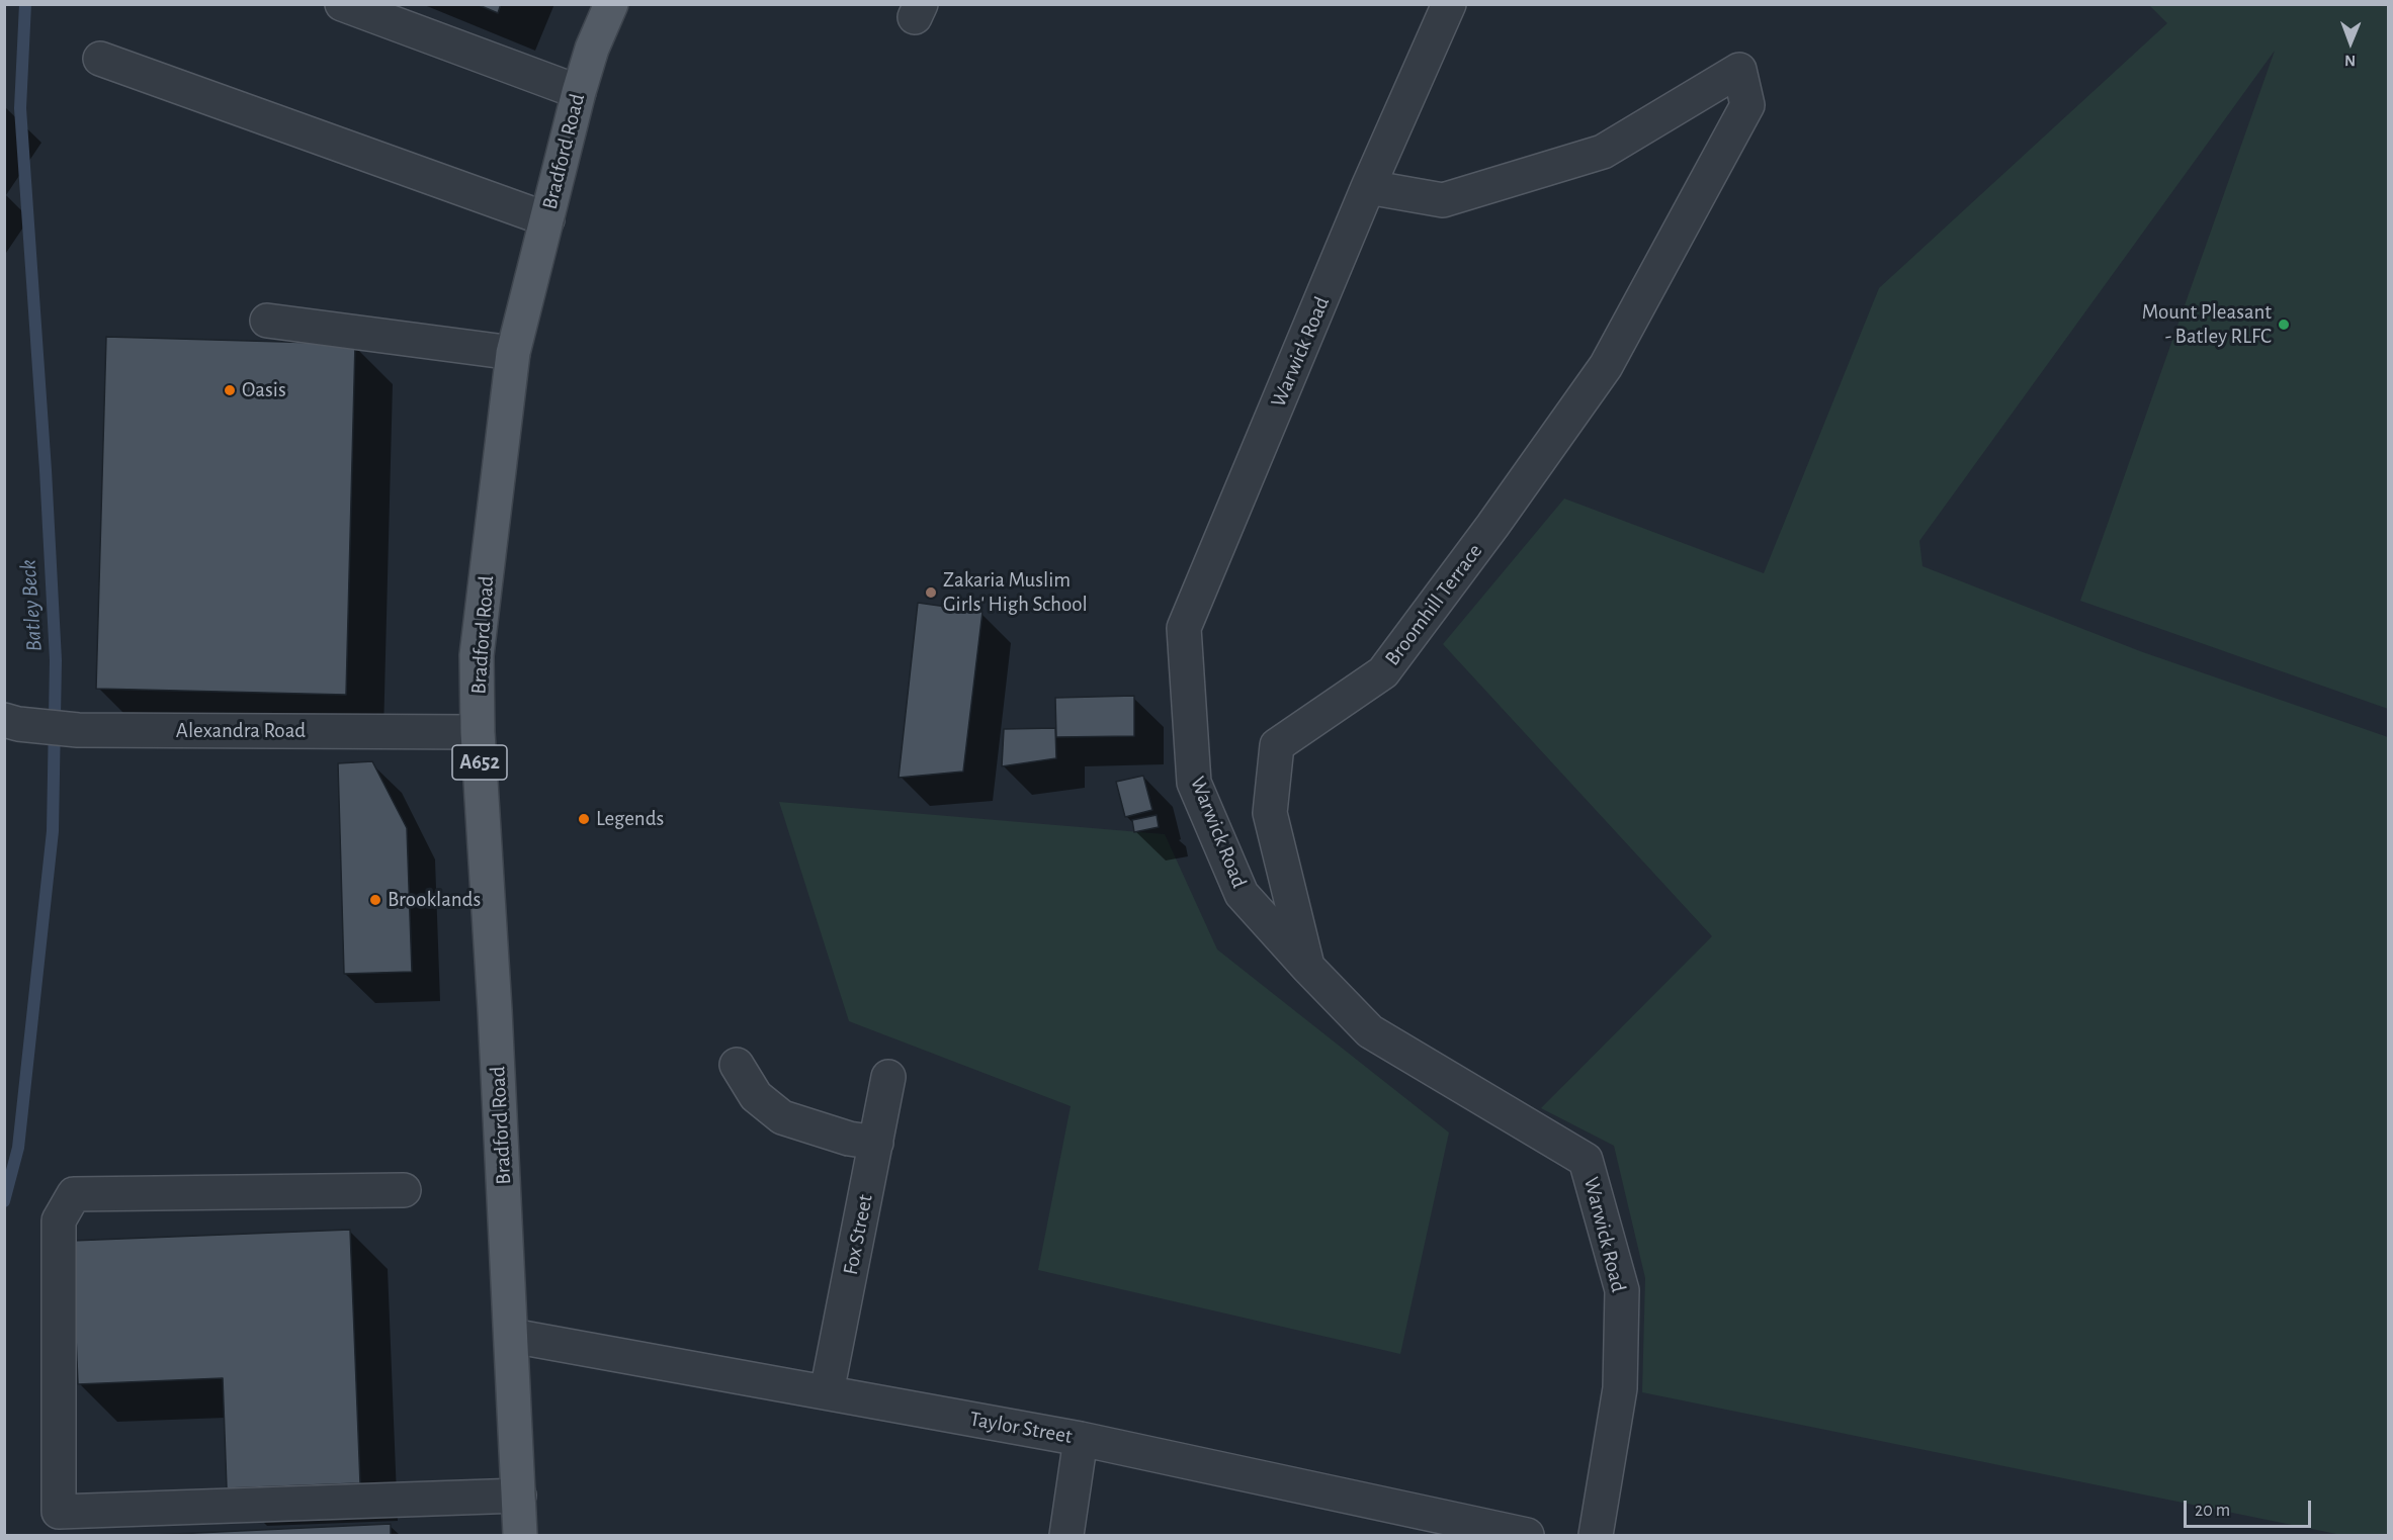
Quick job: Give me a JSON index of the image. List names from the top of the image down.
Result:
{
  "streets": {
    "main road": ["Bradford Road", "A652"],
    "street": [
      "Warwick Road",
      "Broomhill Terrace",
      "Alexandra Road",
      "Fox Street",
      "Taylor Street"
    ]
  },
  "crossings": [
    ["Bradford Road", "Alexandra Road"],
    ["Bradford Road", "Taylor Street"],
    ["Warwick Road", "Broomhill Terrace"],
    ["Fox Street", "Taylor Street"]
  ],
  "water": ["Batley Beck"],
  "places": [
    "Mount Pleasant - Batley RLFC",
    "Oasis",
    "Zakaria Muslim Girls' High School",
    "Legends",
    "Brooklands"
  ],
  "scale_bar": "20 m",
  "north": "bottom"
}
